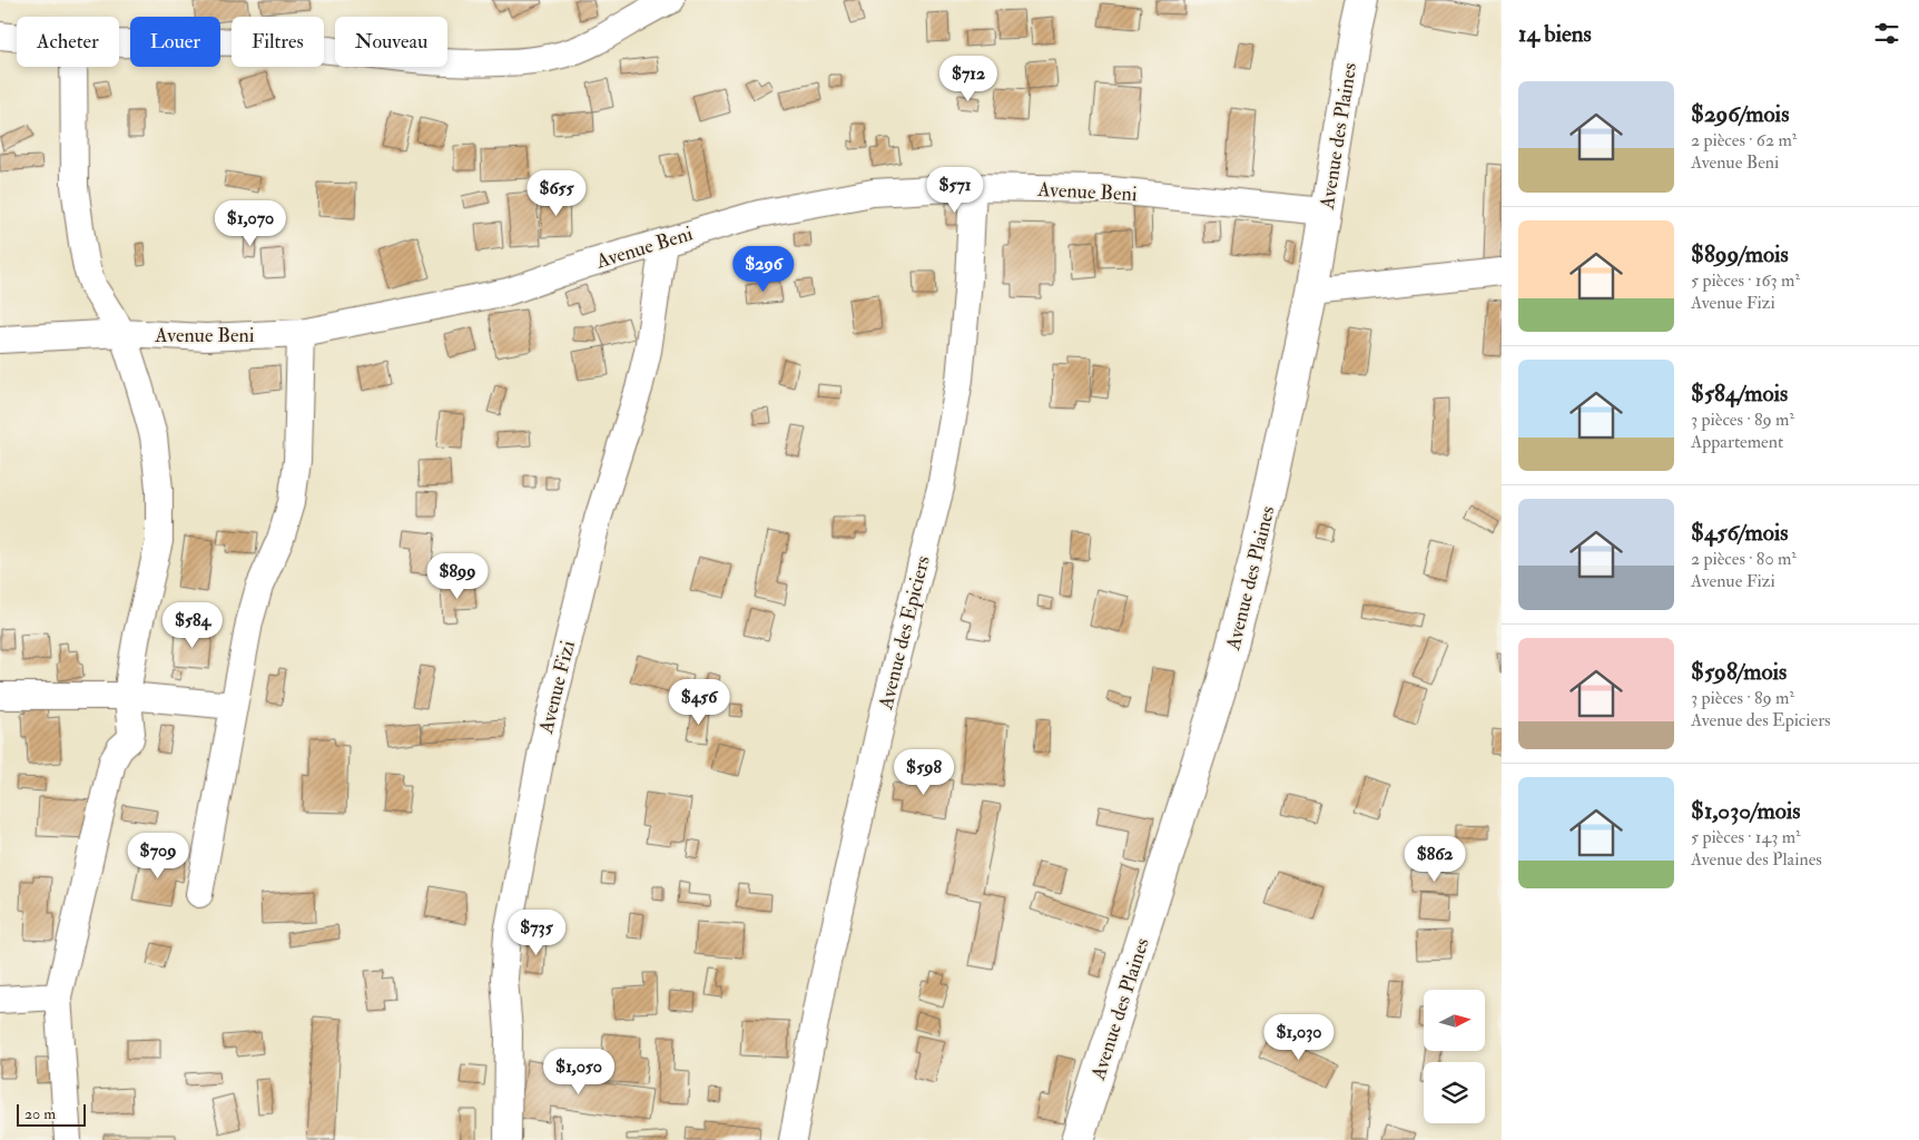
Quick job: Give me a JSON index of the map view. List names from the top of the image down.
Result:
{
  "streets": {
    "street": [
      "Avenue des Plaines",
      "Avenue Beni",
      "Avenue des Epiciers",
      "Avenue Fizi"
    ]
  },
  "crossings": [
    ["Avenue des Plaines", "Avenue Beni"],
    ["Avenue Beni", "Avenue des Epiciers"],
    ["Avenue Beni", "Avenue Fizi"]
  ],
  "scale_bar": "20 m",
  "north": "right",
  "page": {
    "heading": "14 biens",
    "chip": [
      "Acheter",
      "Louer",
      "Filtres",
      "Nouveau"
    ],
    "price": [
      "$712",
      "$571",
      "$655",
      "$1,070",
      "$296",
      "$899",
      "$584",
      "$456",
      "$598",
      "$709",
      "$862",
      "$735",
      "$1,030",
      "$1,050"
    ],
    "list": [
      {
        "name": "$296/mois",
        "note": "2 pièces · 62 m² · Avenue Beni"
      },
      {
        "name": "$899/mois",
        "note": "5 pièces · 163 m² · Avenue Fizi"
      },
      {
        "name": "$584/mois",
        "note": "3 pièces · 89 m² · Appartement"
      },
      {
        "name": "$456/mois",
        "note": "2 pièces · 80 m² · Avenue Fizi"
      },
      {
        "name": "$598/mois",
        "note": "3 pièces · 89 m² · Avenue des Epiciers"
      },
      {
        "name": "$1,030/mois",
        "note": "5 pièces · 143 m² · Avenue des Plaines"
      }
    ],
    "scale": "20 m"
  }
}
